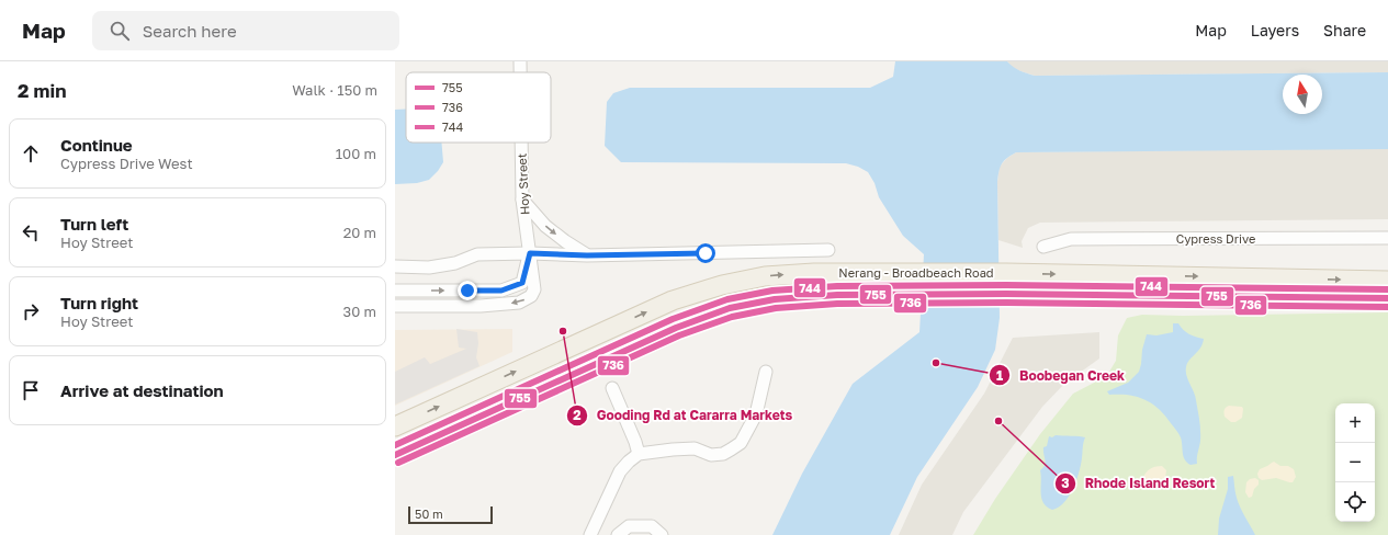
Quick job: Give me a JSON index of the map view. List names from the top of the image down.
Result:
{
  "streets": {
    "main road": ["Nerang - Broadbeach Road"],
    "street": ["Hoy Street", "Cypress Drive"]
  },
  "places": ["Gooding Rd at Cararra Markets", "Boobegan Creek", "Rhode Island Resort"],
  "lines": ["transit line 744", "transit line 755", "transit line 736"],
  "legend": ["755", "736", "744"],
  "scale_bar": "50 m",
  "north": "top",
  "page": {
    "header": "Map",
    "search": "Search here",
    "nav": ["Map", "Layers", "Share"],
    "heading": ["2 min", "Walk · 150 m"],
    "list": [
      ["Continue", "Cypress Drive West", "100 m"],
      ["Turn left", "Hoy Street", "20 m"],
      ["Turn right", "Hoy Street", "30 m"],
      "Arrive at destination"
    ],
    "map_buttons": ["+", "−"],
    "scale": "50 m"
  }
}
